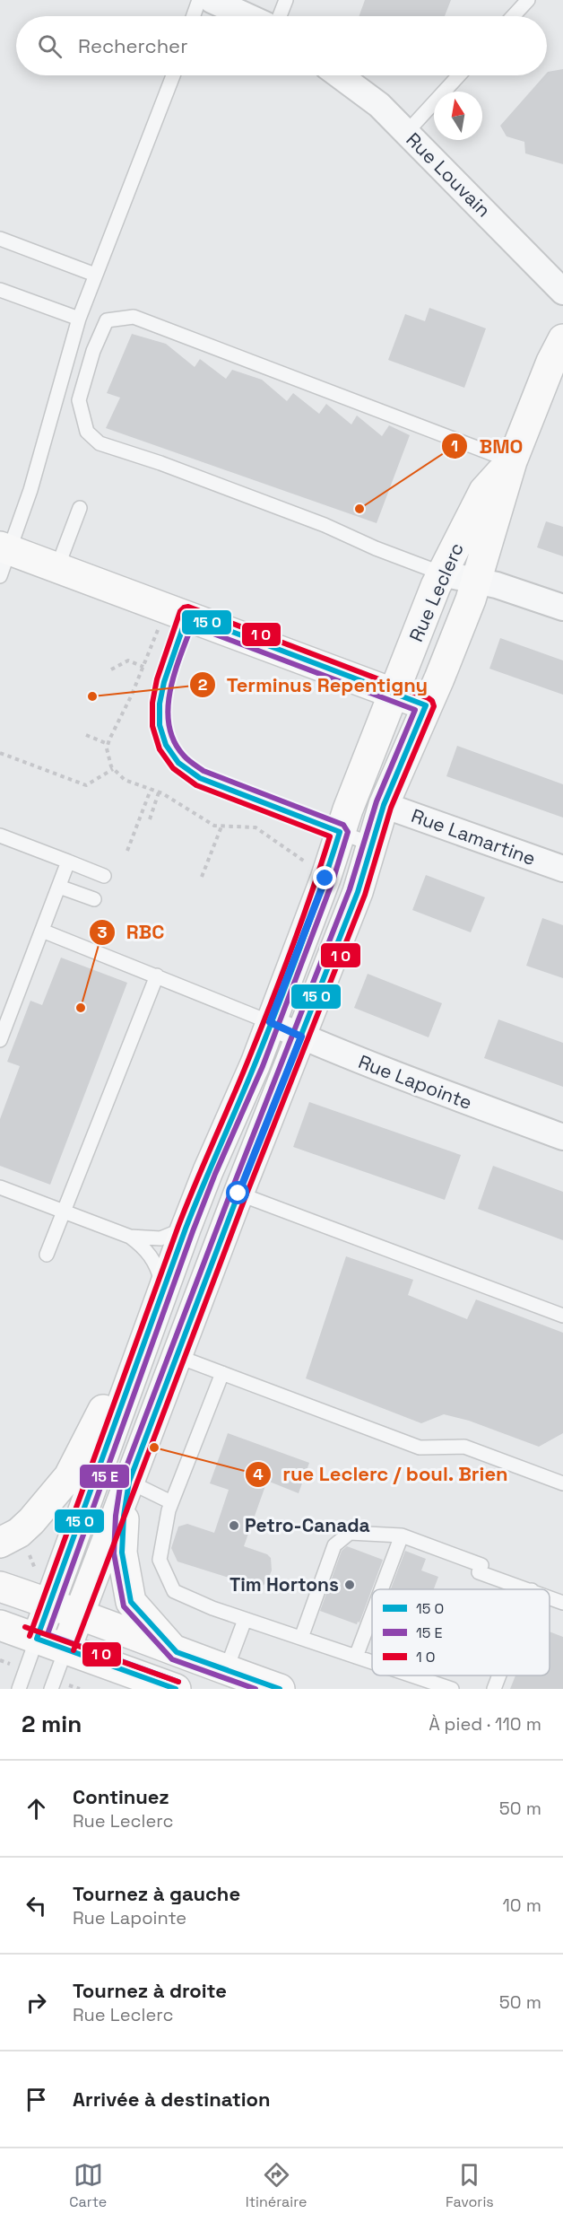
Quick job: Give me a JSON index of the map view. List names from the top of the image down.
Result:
{
  "streets": {
    "street": [
      "Rue Louvain",
      "Rue Leclerc",
      "Rue Lamartine",
      "Rue Lapointe"
    ]
  },
  "crossings": [
    ["Rue Leclerc", "Rue Lamartine"],
    ["Rue Leclerc", "Rue Lapointe"]
  ],
  "places": [
    "BMO",
    "Terminus Repentigny",
    "RBC",
    "rue Leclerc / boul. Brien",
    "Petro-Canada",
    "Tim Hortons"
  ],
  "legend": ["15 O", "15 E", "1 O"],
  "north": "top",
  "page": {
    "search": "Rechercher",
    "heading": ["2 min", "À pied · 110 m"],
    "list": [
      ["Continuez", "Rue Leclerc", "50 m"],
      ["Tournez à gauche", "Rue Lapointe", "10 m"],
      ["Tournez à droite", "Rue Leclerc", "50 m"],
      "Arrivée à destination"
    ],
    "nav": ["Carte", "Itinéraire", "Favoris"]
  }
}
